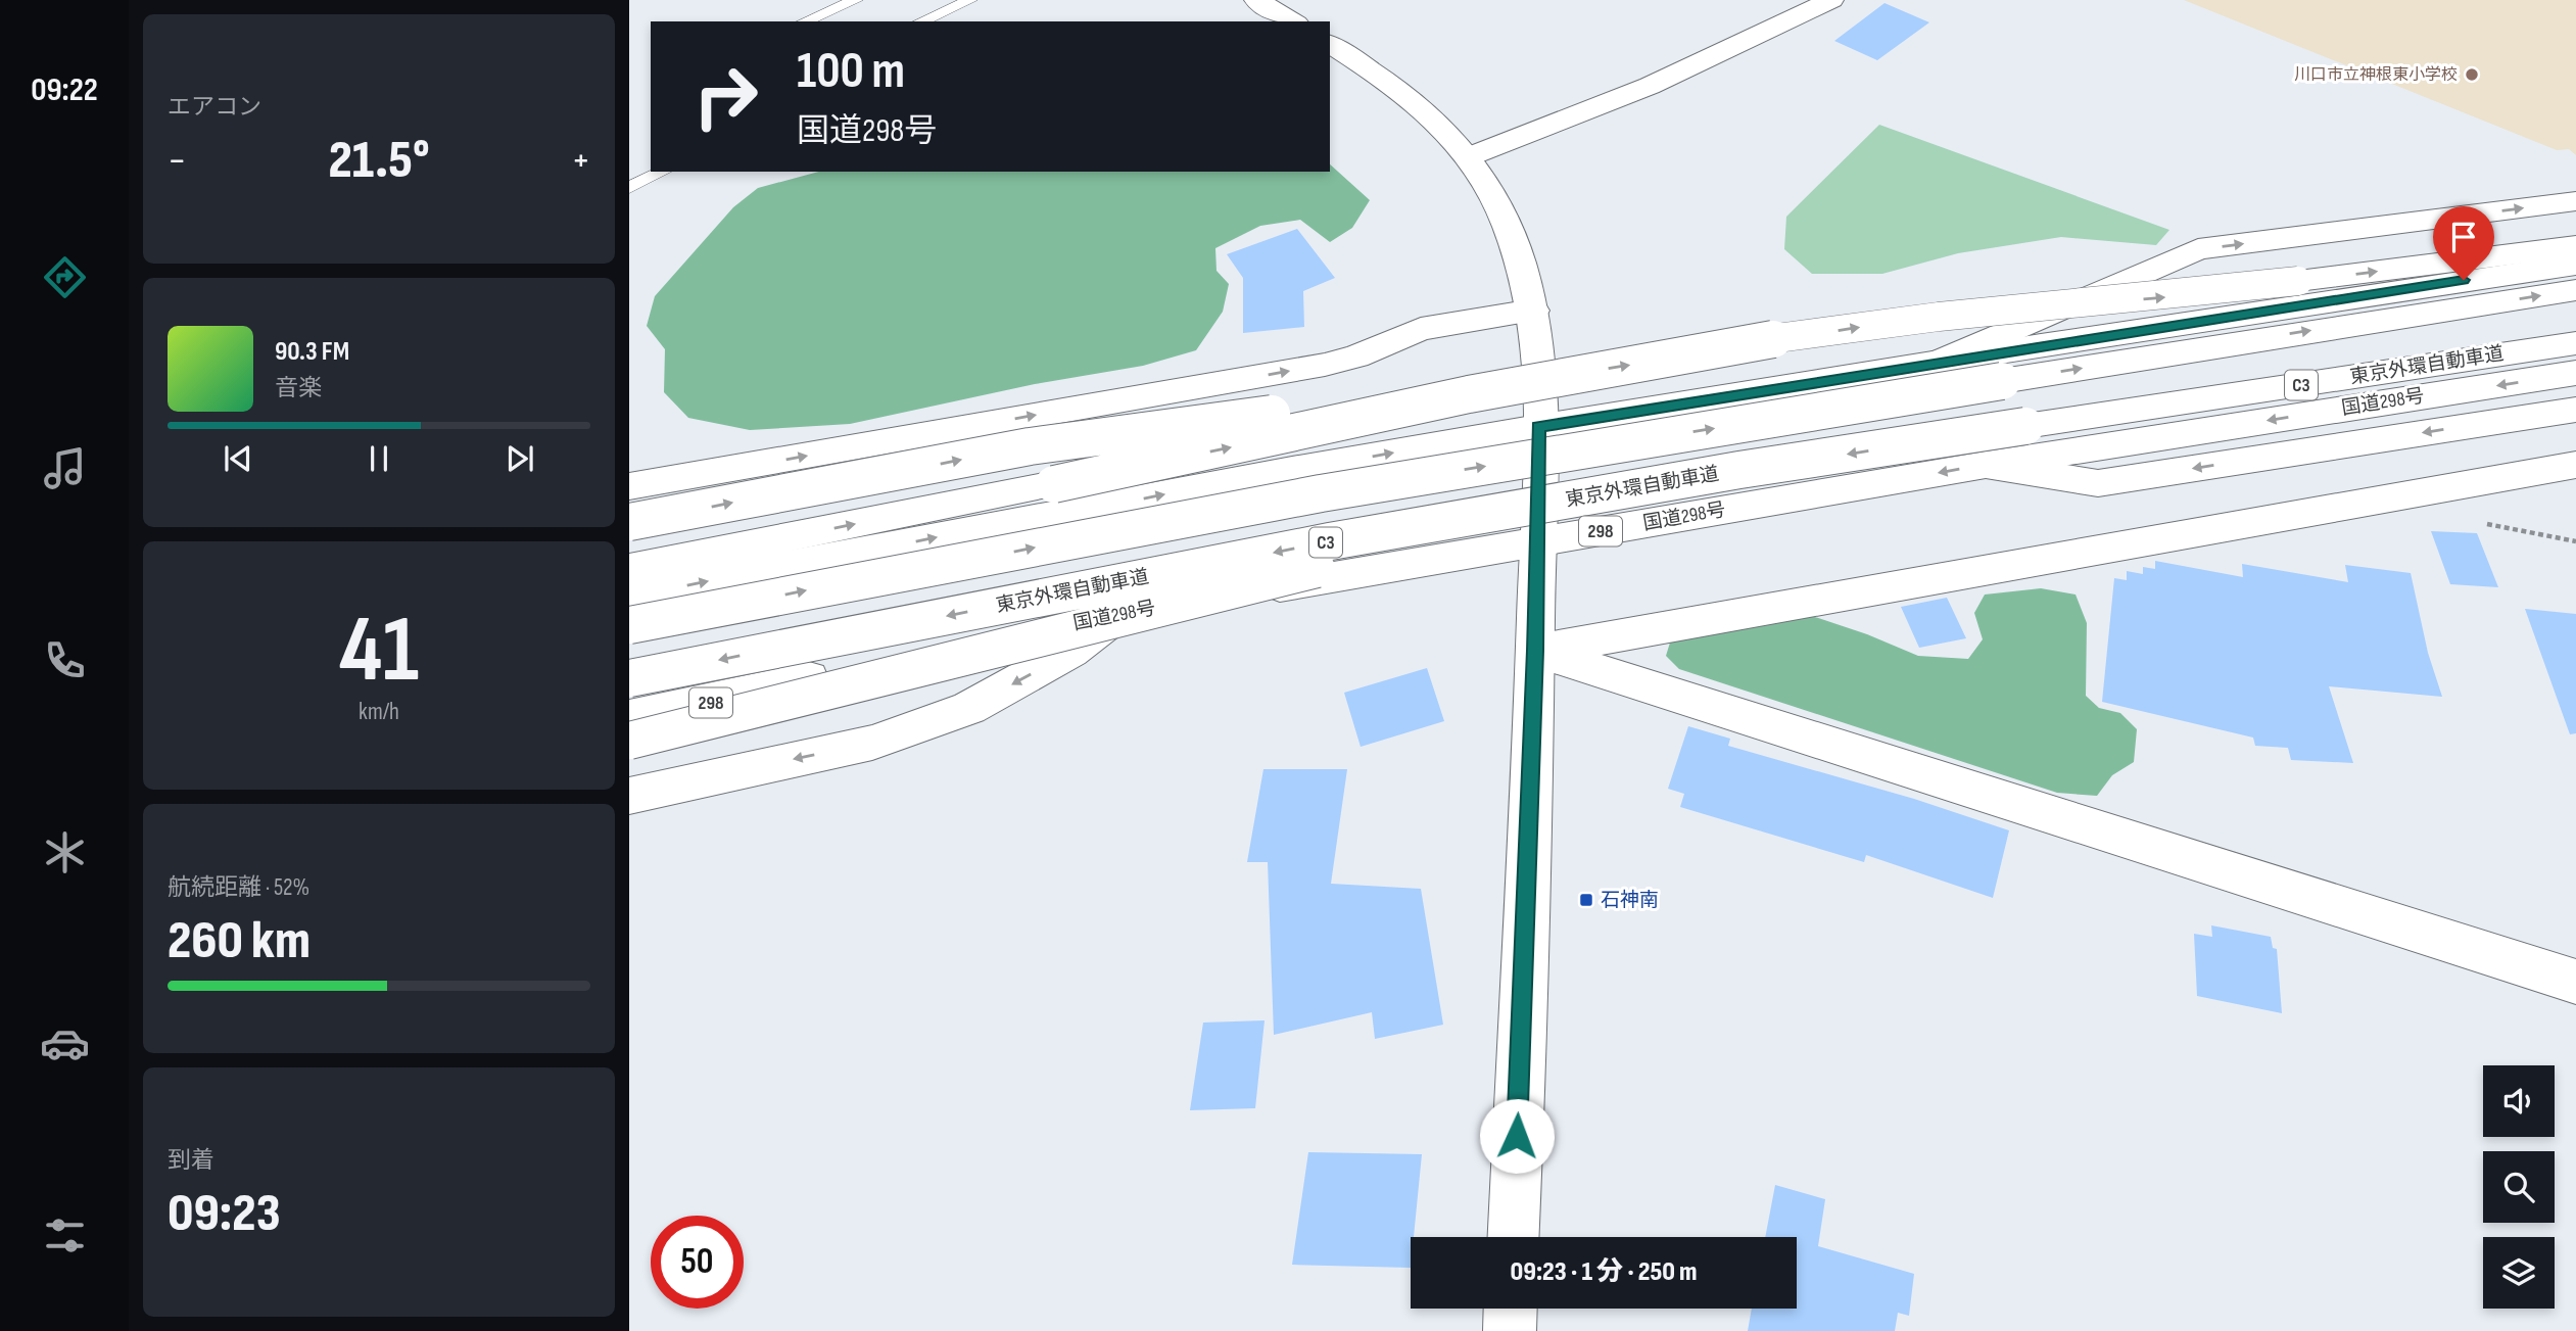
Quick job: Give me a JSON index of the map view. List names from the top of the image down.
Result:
{
  "streets": {
    "main road": [
      "東京外環自動車道",
      "C3",
      "国道298号",
      "298"
    ]
  },
  "crossings": [
    ["国道298号", "298"]
  ],
  "places": {
    "other": ["川口市立神根東小学校"],
    "transit": ["石神南"]
  },
  "page": {
    "tabs": "09:22",
    "tile": [
      "エアコン",
      ["41", "km/h"],
      ["航続距離 · 52%", "260 km"],
      ["到着", "09:23"]
    ],
    "turn": ["100 m", "国道298号"],
    "heat": ["−", "21.5°", "+"],
    "song": ["90.3 FM", "音楽"],
    "limit": "50",
    "trip": "09:23 · 1 分 · 250 m"
  }
}
